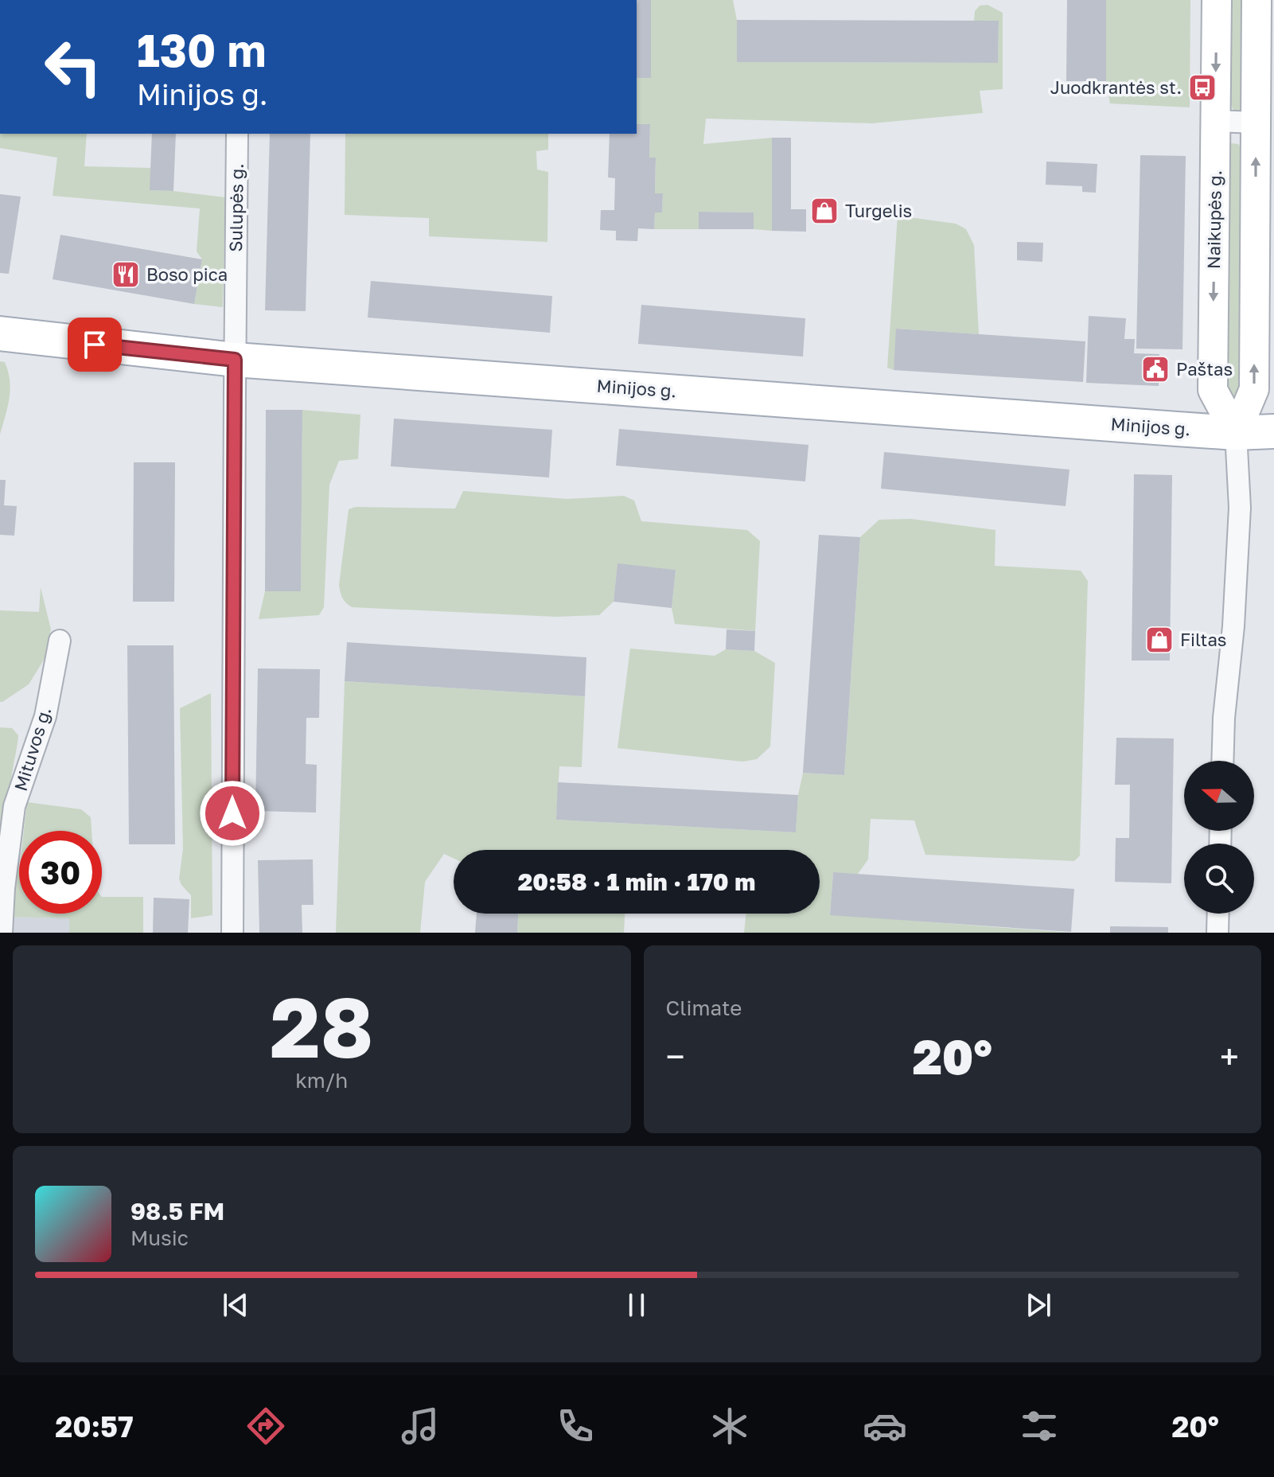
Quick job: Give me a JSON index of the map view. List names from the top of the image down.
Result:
{
  "streets": {
    "main road": ["Minijos g."],
    "street": ["Sulupės g.", "Naikupės g.", "Mituvos g."]
  },
  "crossings": [
    ["Sulupės g.", "Minijos g."],
    ["Naikupės g.", "Minijos g."]
  ],
  "places": {
    "bus stop": ["Juodkrantės st."],
    "shop": ["Turgelis", "Filtas"],
    "restaurant": ["Boso pica"],
    "public building": ["Paštas"]
  },
  "north": "left",
  "page": {
    "turn": ["130 m", "Minijos g."],
    "limit": "30",
    "trip": "20:58 · 1 min · 170 m",
    "tile": [
      ["28", "km/h"],
      "Climate"
    ],
    "heat": ["−", "20°", "+"],
    "song": ["98.5 FM", "Music"],
    "tabs": ["20:57", "20°"]
  }
}
